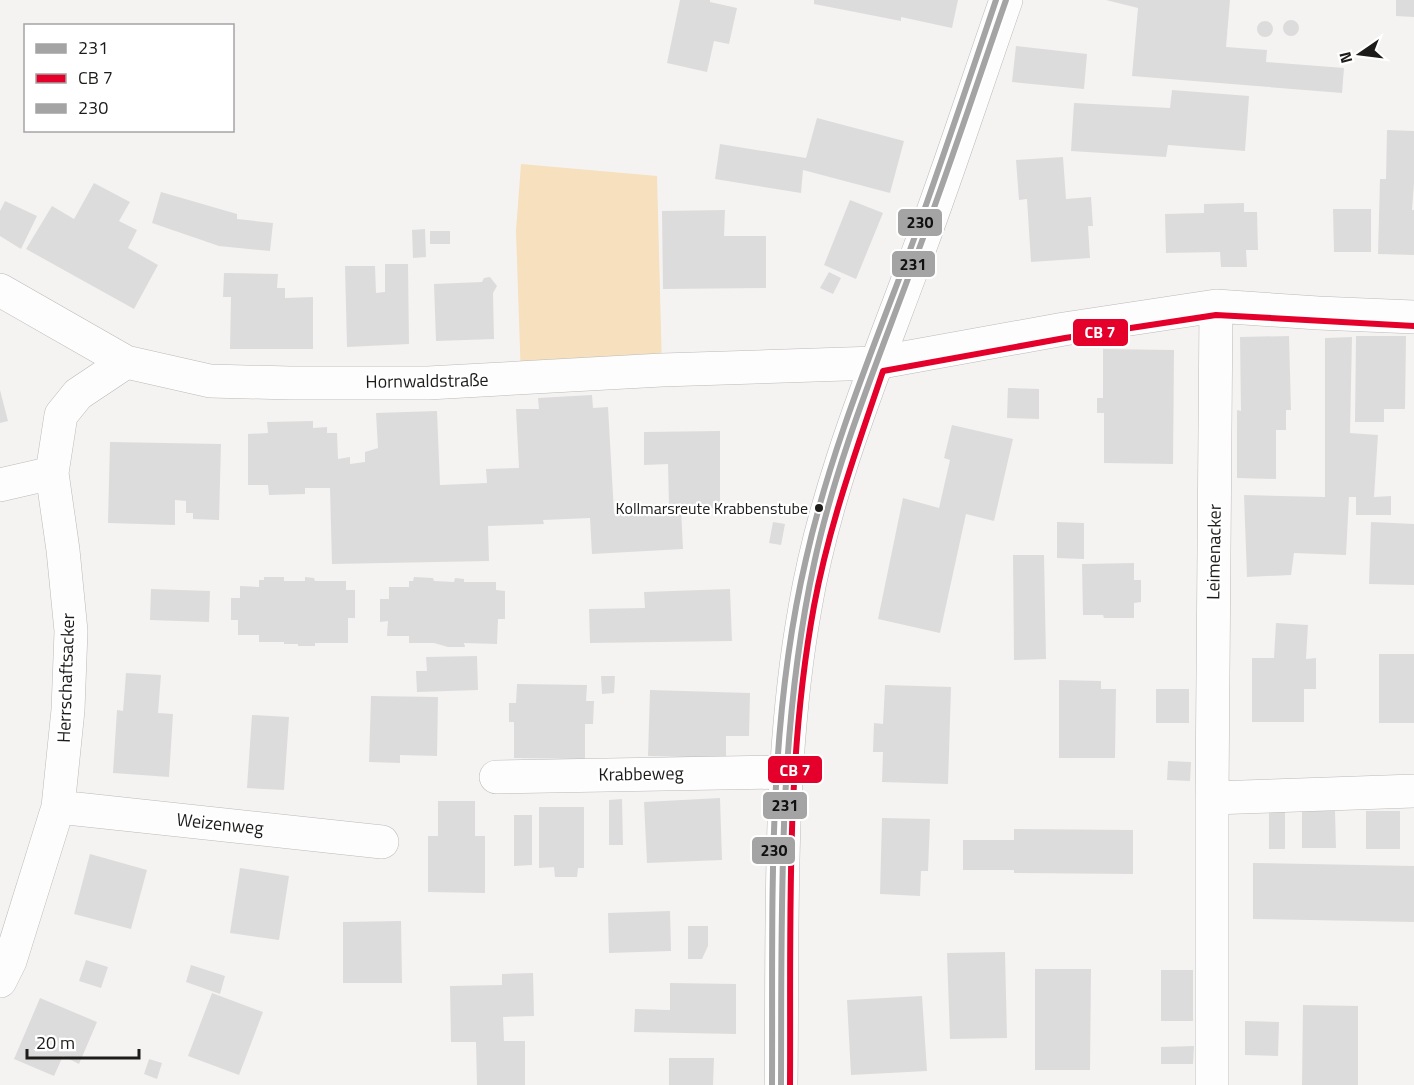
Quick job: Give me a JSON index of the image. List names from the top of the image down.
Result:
{
  "streets": {
    "street": [
      "Hornwaldstraße",
      "Leimenacker",
      "Herrschaftsacker",
      "Krabbeweg",
      "Weizenweg"
    ]
  },
  "crossings": [
    ["Hornwaldstraße", "Leimenacker"],
    ["Hornwaldstraße", "Herrschaftsacker"],
    ["Herrschaftsacker", "Weizenweg"]
  ],
  "places": ["Kollmarsreute Krabbenstube"],
  "lines": ["transit line 231", "transit line 230"],
  "legend": ["231", "CB 7", "230"],
  "scale_bar": "20 m",
  "north": "left"
}
